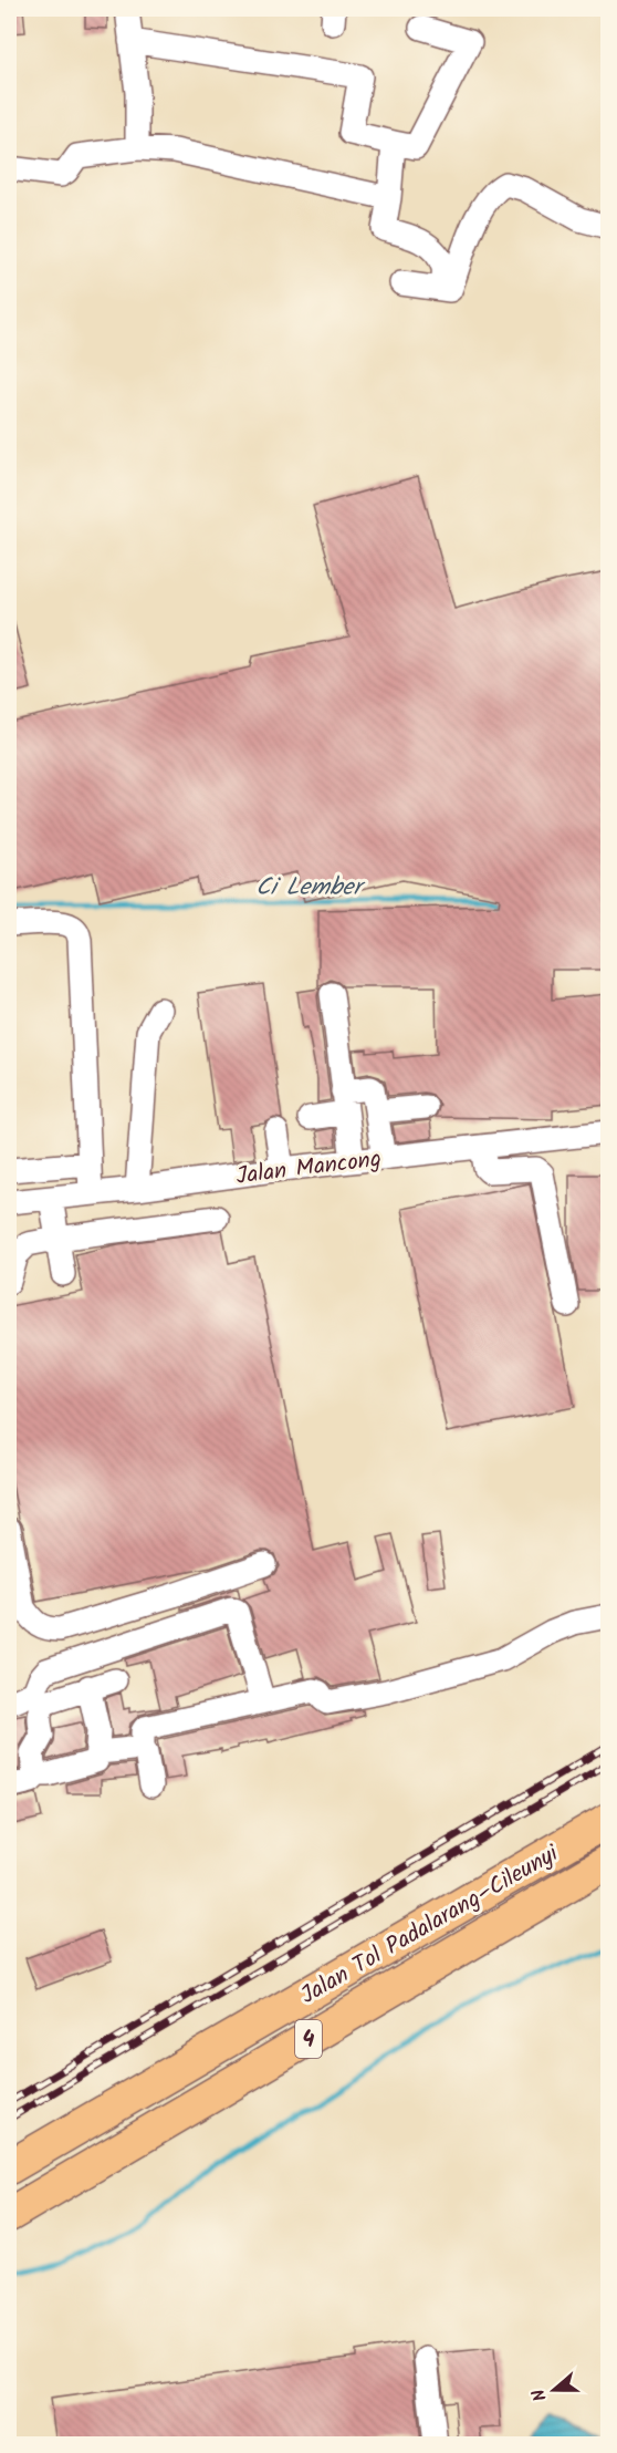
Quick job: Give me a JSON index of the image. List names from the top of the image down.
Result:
{
  "streets": {
    "highway": ["Jalan Tol Padalarang–Cileunyi", "4"],
    "street": ["Jalan Mancong"]
  },
  "water": ["Ci Lember"],
  "north": "left"
}
